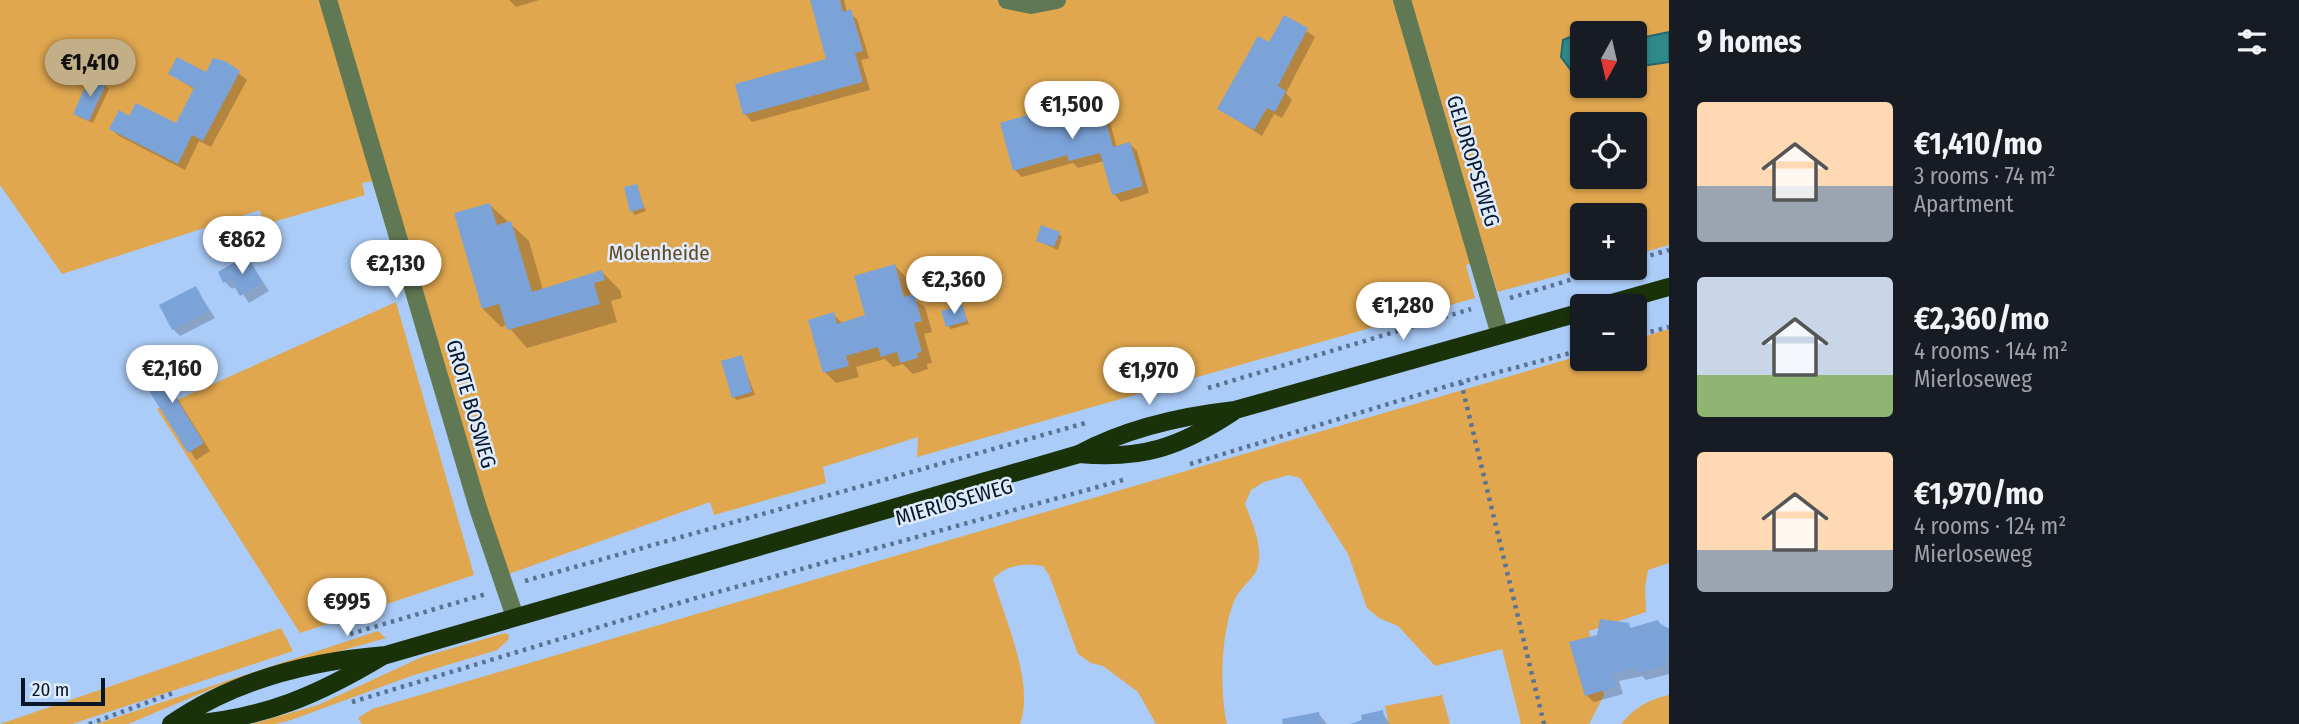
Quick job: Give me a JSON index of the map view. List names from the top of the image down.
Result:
{
  "streets": {
    "main road": ["MIERLOSEWEG"],
    "street": ["GELDROPSEWEG", "GROTE BOSWEG"]
  },
  "crossings": [
    ["GELDROPSEWEG", "MIERLOSEWEG"],
    ["GROTE BOSWEG", "MIERLOSEWEG"]
  ],
  "parks": ["Molenheide"],
  "scale_bar": "20 m",
  "north": "bottom",
  "page": {
    "heading": "9 homes",
    "map_buttons": ["+", "−"],
    "price": [
      "€1,410",
      "€1,500",
      "€862",
      "€2,130",
      "€2,360",
      "€1,280",
      "€2,160",
      "€1,970",
      "€995"
    ],
    "list": [
      {
        "name": "€1,410/mo",
        "note": "3 rooms · 74 m² · Apartment"
      },
      {
        "name": "€2,360/mo",
        "note": "4 rooms · 144 m² · Mierloseweg"
      },
      {
        "name": "€1,970/mo",
        "note": "4 rooms · 124 m² · Mierloseweg"
      }
    ],
    "scale": "20 m"
  }
}
